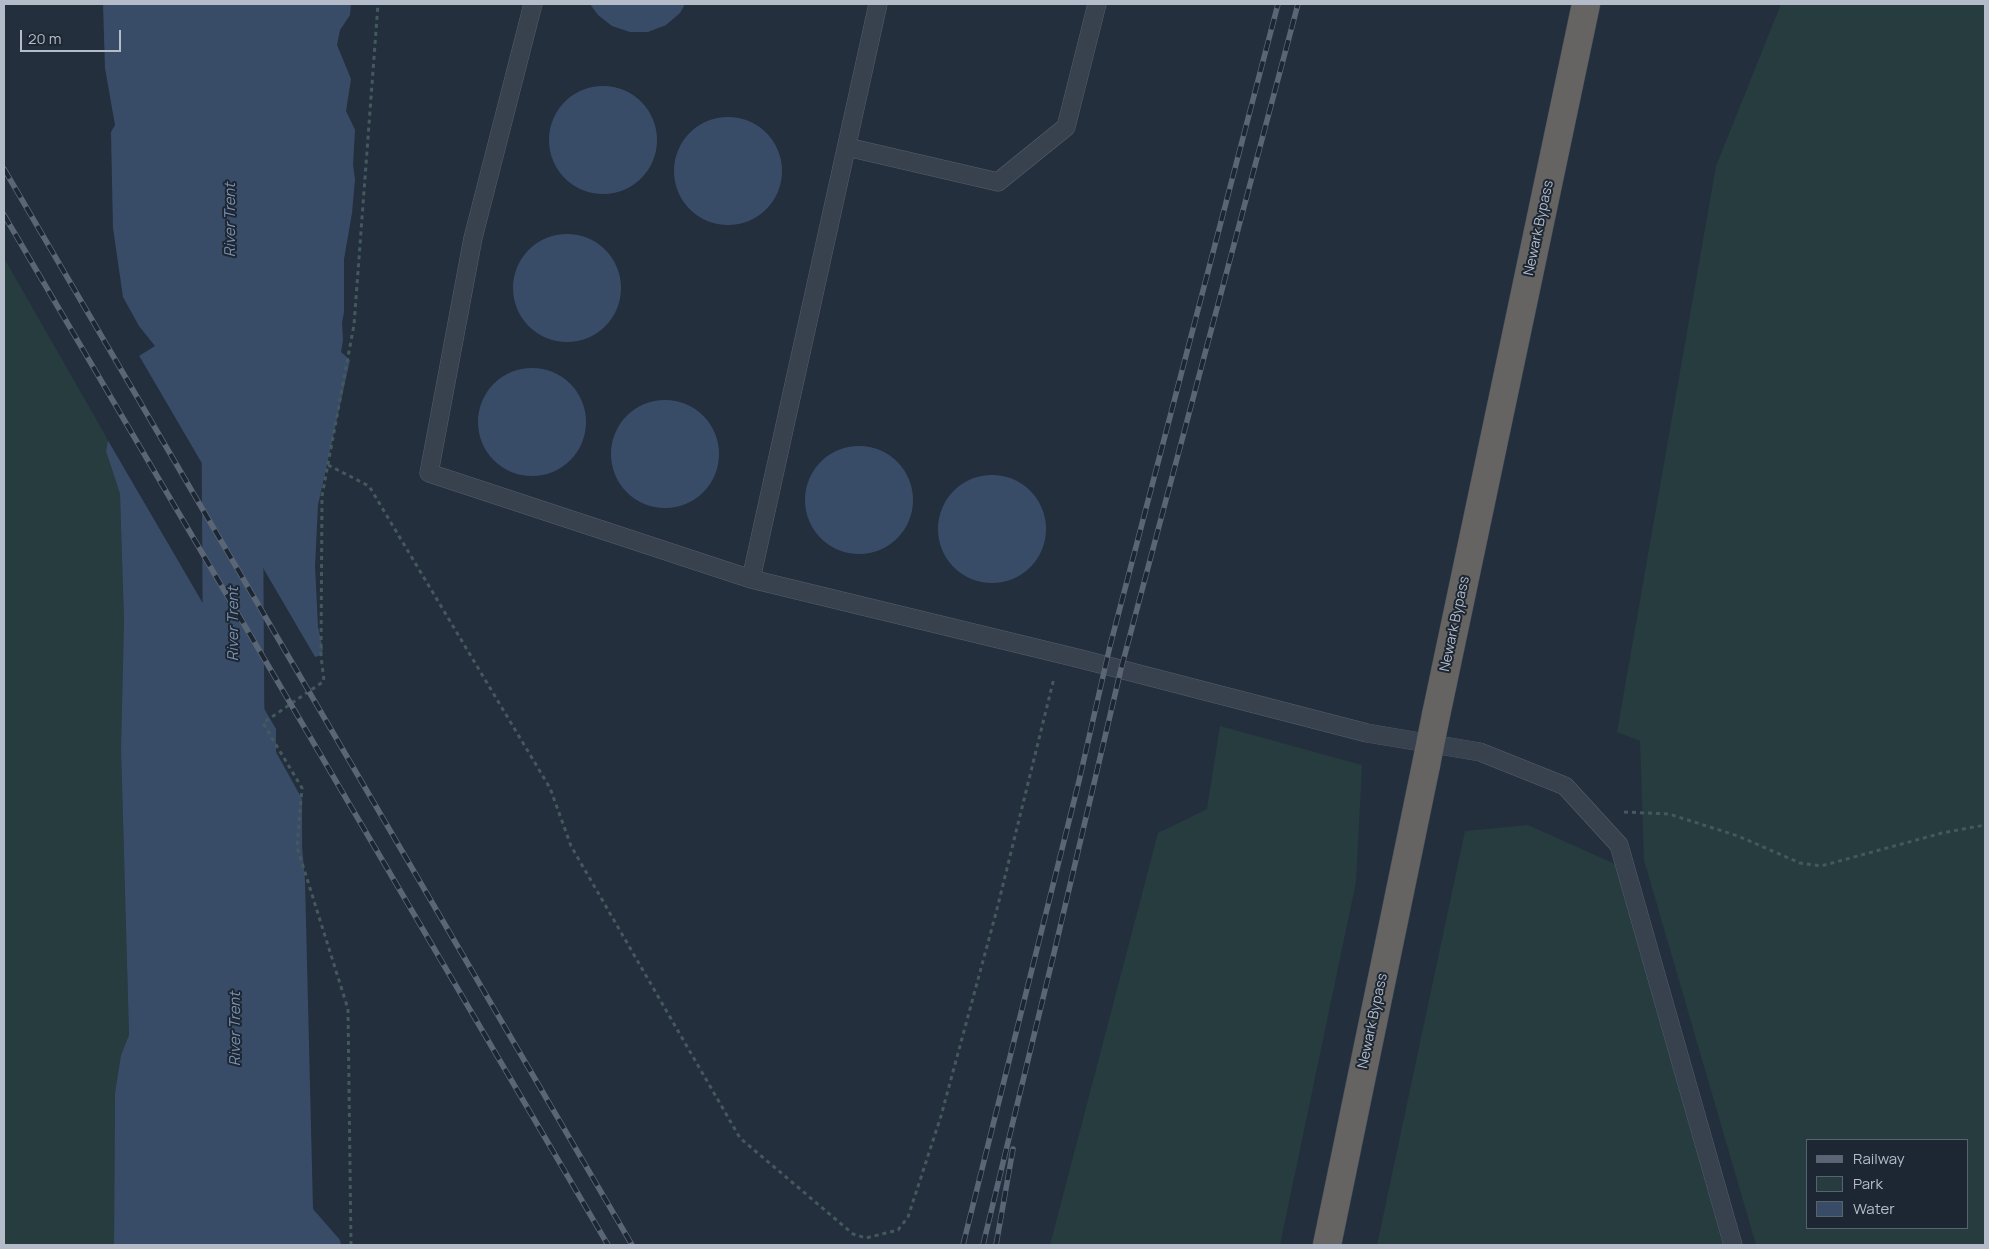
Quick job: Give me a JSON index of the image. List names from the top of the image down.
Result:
{
  "streets": {
    "highway": ["Newark Bypass"]
  },
  "water": ["River Trent"],
  "legend": ["Railway", "Park", "Water"],
  "scale_bar": "20 m"
}
